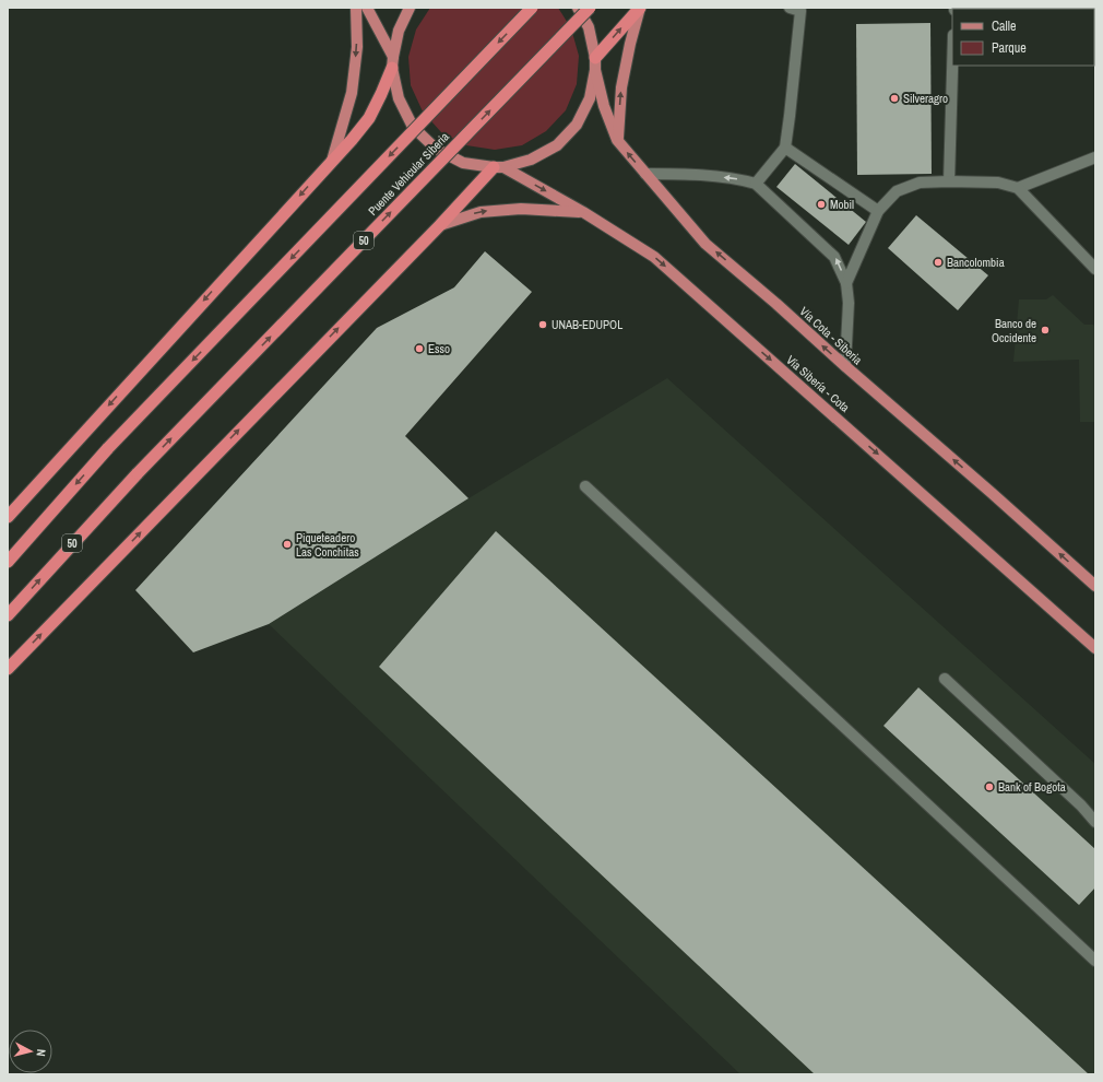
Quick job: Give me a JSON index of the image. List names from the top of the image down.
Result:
{
  "streets": {
    "highway": ["Puente Vehicular Siberia", "50"],
    "main road": ["Vía Cota - Siberia", "Vía Sibería - Cota"]
  },
  "one_way": ["Vía Cota - Siberia", "Vía Sibería - Cota"],
  "places": [
    "Silveragro",
    "Mobil",
    "Bancolombia",
    "UNAB-EDUPOL",
    "Banco de Occidente",
    "Esso",
    "Piqueteadero Las Conchitas",
    "Bank of Bogota"
  ],
  "legend": ["Calle", "Parque"],
  "north": "right"
}
